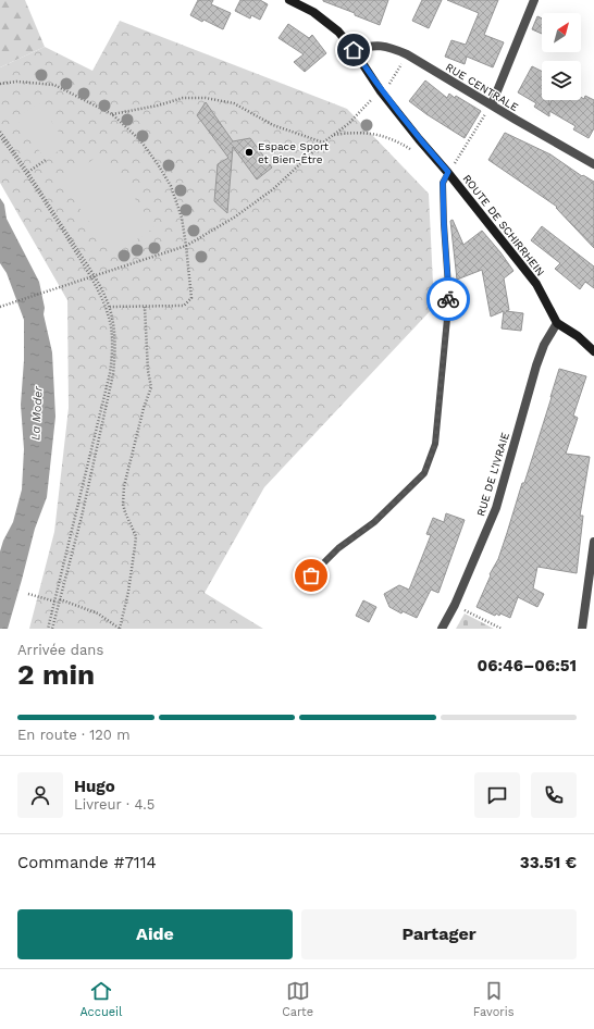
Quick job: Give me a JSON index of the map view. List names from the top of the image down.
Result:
{
  "streets": {
    "street": ["RUE CENTRALE", "ROUTE DE SCHIRRHEIN", "RUE DE L'IVRAIE"]
  },
  "crossings": [
    ["RUE CENTRALE", "ROUTE DE SCHIRRHEIN"],
    ["ROUTE DE SCHIRRHEIN", "RUE DE L'IVRAIE"]
  ],
  "water": ["La Moder"],
  "places": ["Espace Sport et Bien-Être"],
  "north": "top right",
  "page": {
    "heading": ["2 min", "Arrivée dans", "06:46–06:51"],
    "panel": [
      "Hugo",
      "Livreur · 4.5",
      "Commande #7114",
      "33.51 €"
    ],
    "bar": "En route · 120 m",
    "buttons": ["Aide", "Partager"],
    "tabs": ["Accueil", "Carte", "Favoris"]
  }
}
